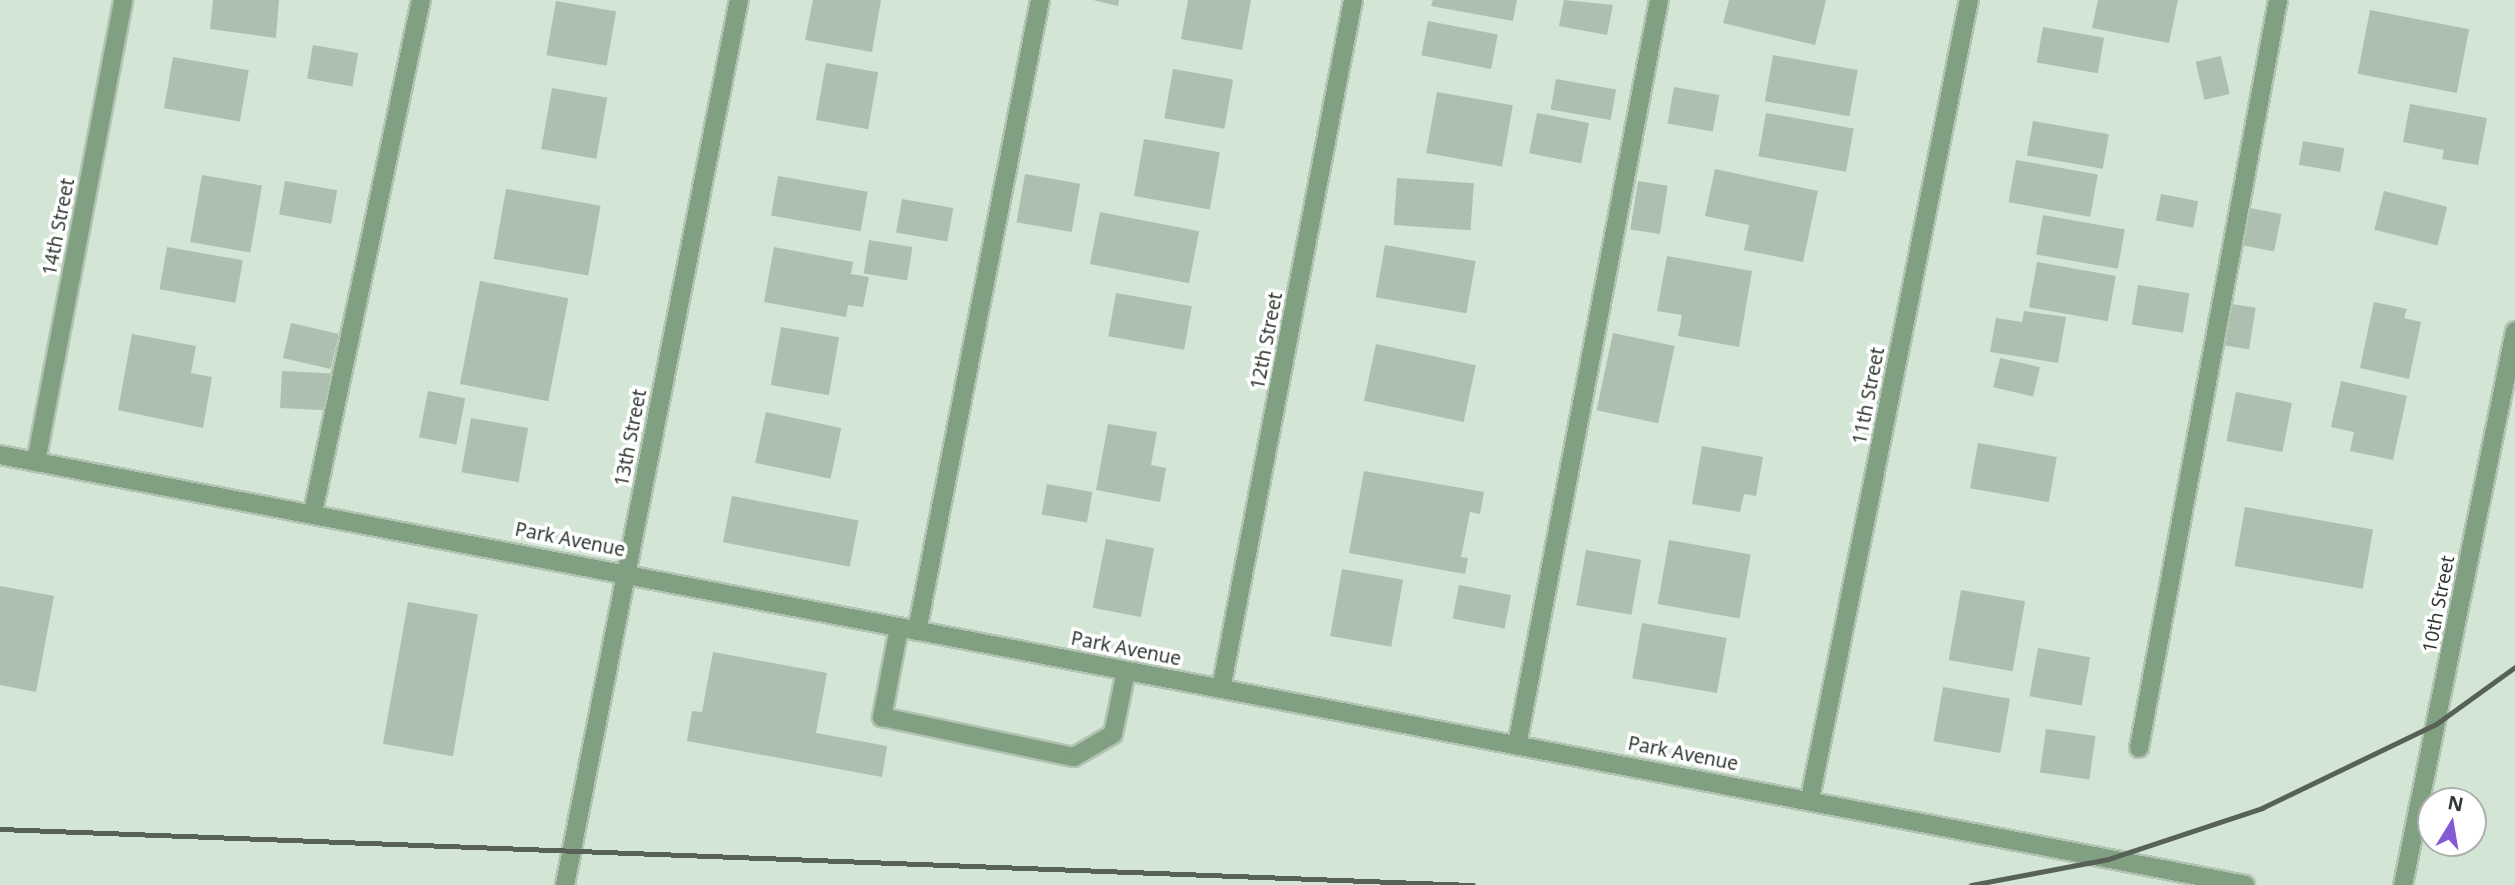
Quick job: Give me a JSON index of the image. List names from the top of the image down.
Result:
{
  "streets": {
    "street": [
      "14th Street",
      "12th Street",
      "11th Street",
      "13th Street",
      "Park Avenue",
      "10th Street"
    ]
  },
  "crossings": [
    ["14th Street", "Park Avenue"],
    ["12th Street", "Park Avenue"],
    ["11th Street", "Park Avenue"],
    ["13th Street", "Park Avenue"]
  ],
  "north": "top"
}
